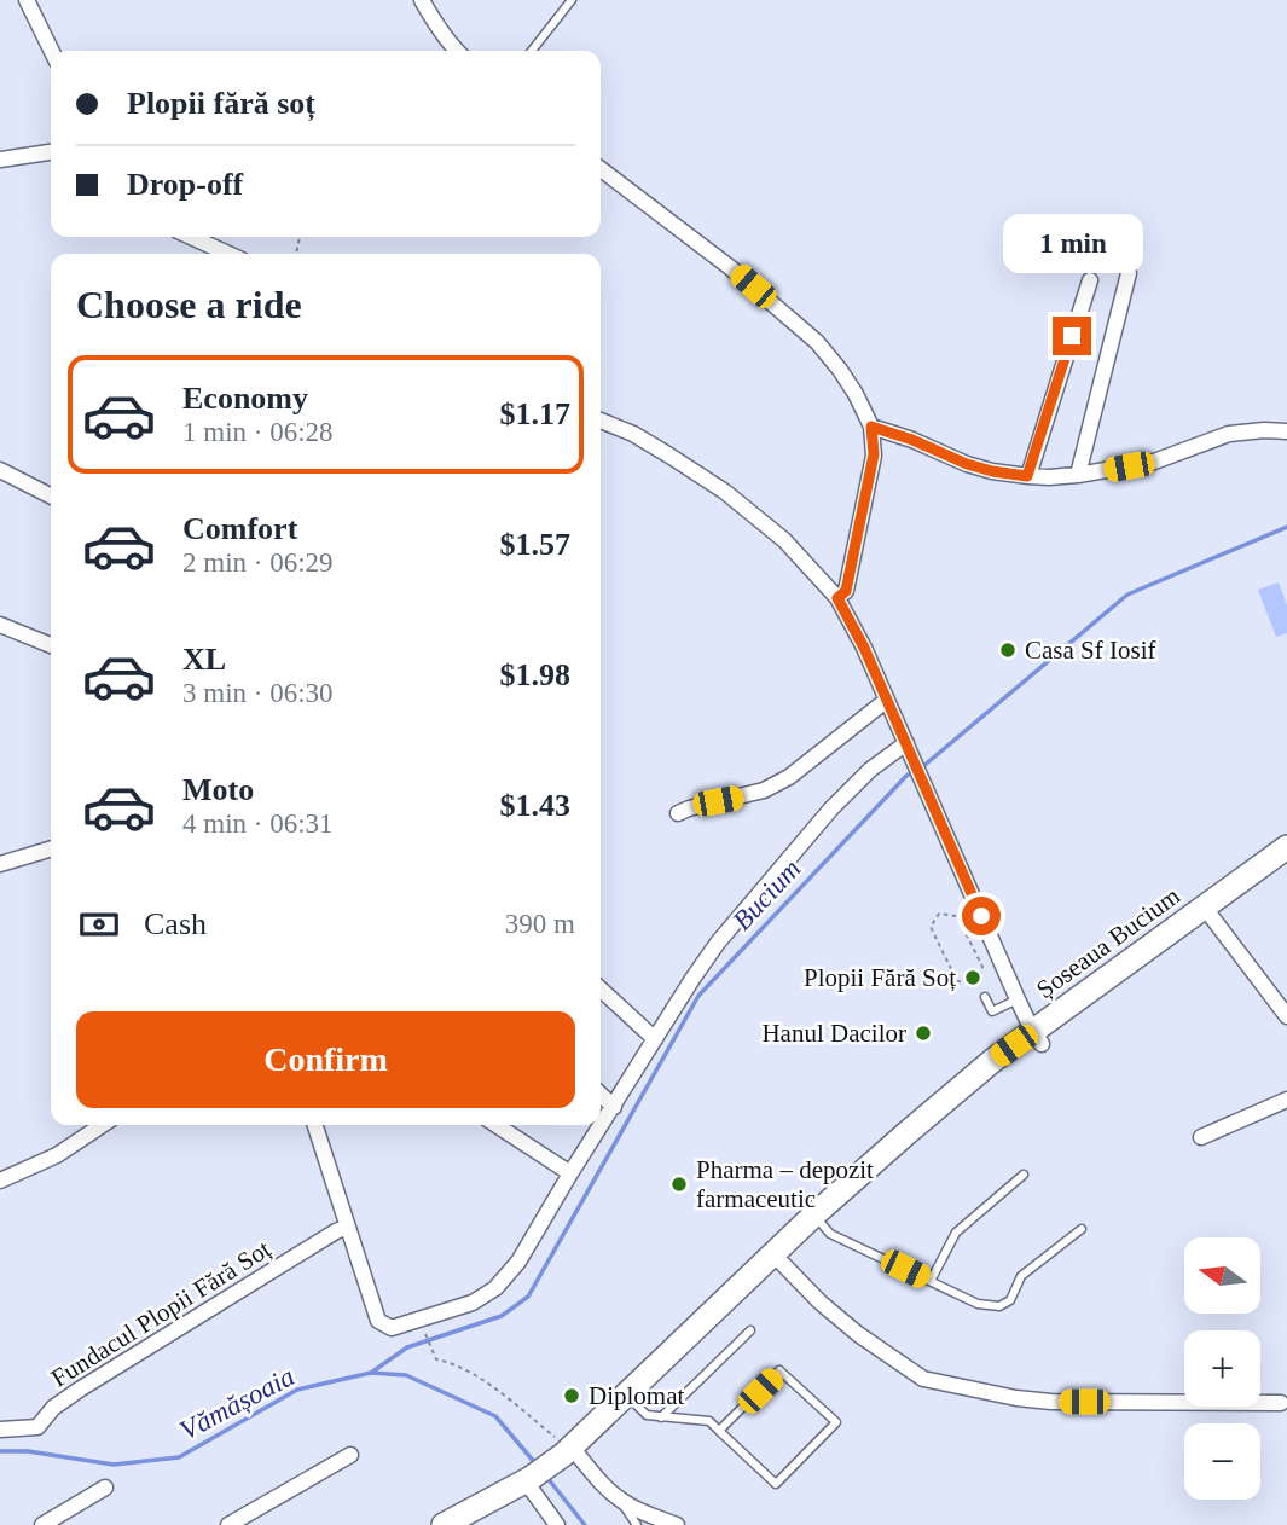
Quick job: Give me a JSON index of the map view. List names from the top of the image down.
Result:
{
  "streets": {
    "main road": ["Șoseaua Bucium"],
    "street": ["Fundacul Plopii Fără Soț"]
  },
  "water": ["Bucium", "Vămășoaia"],
  "places": [
    "Casa Sf Iosif",
    "Plopii Fără Soț",
    "Hanul Dacilor",
    "Pharma – depozit farmaceutic",
    "Diplomat"
  ],
  "north": "left",
  "page": {
    "banner": ["Plopii fără soț", "Drop-off"],
    "bubble": "1 min",
    "heading": "Choose a ride",
    "list": [
      {
        "name": "Economy",
        "note": "1 min · 06:28",
        "value": "$1.17"
      },
      {
        "name": "Comfort",
        "note": "2 min · 06:29",
        "value": "$1.57"
      },
      {
        "name": "XL",
        "note": "3 min · 06:30",
        "value": "$1.98"
      },
      {
        "name": "Moto",
        "note": "4 min · 06:31",
        "value": "$1.43"
      }
    ],
    "pay": ["Cash", "390 m"],
    "buttons": "Confirm",
    "map_buttons": ["+", "−"]
  }
}
